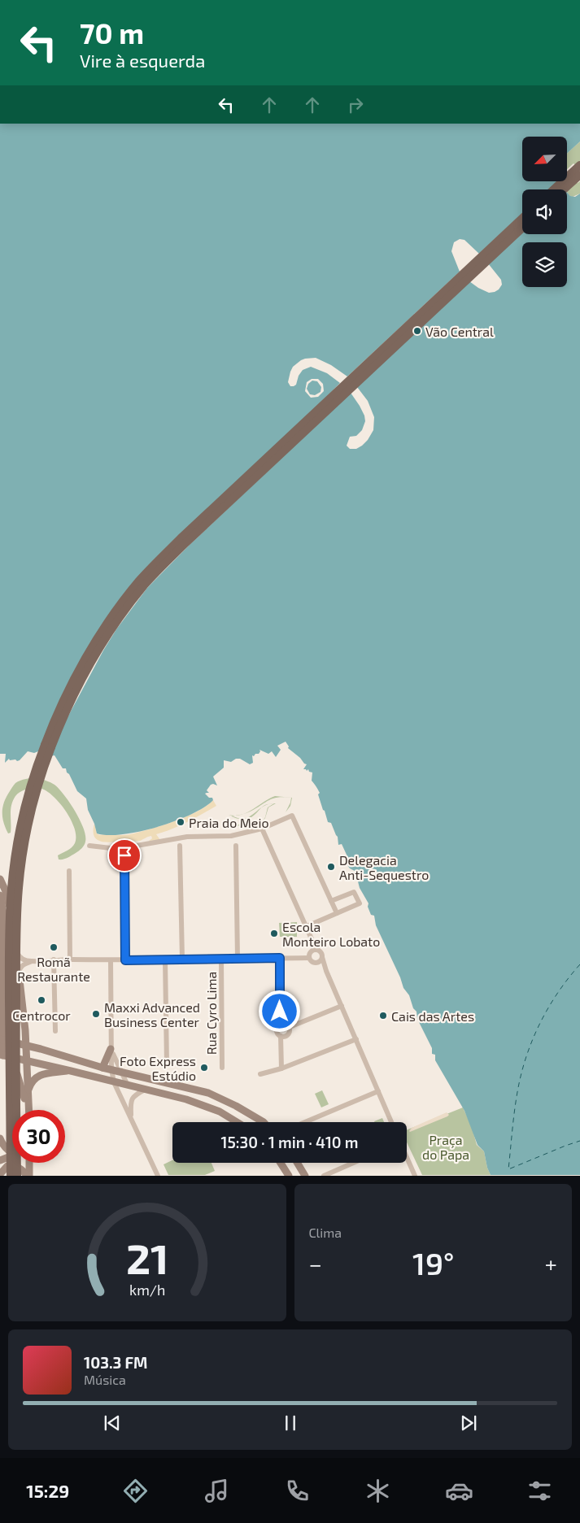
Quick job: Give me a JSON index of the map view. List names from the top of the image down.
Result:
{
  "streets": {
    "street": ["Rua Cyro Lima"]
  },
  "parks": ["Praça do Papa"],
  "places": [
    "Vão Central",
    "Praia do Meio",
    "Delegacia Anti-Sequestro",
    "Escola Monteiro Lobato",
    "Romã Restaurante",
    "Centrocor",
    "Maxxi Advanced Business Center",
    "Cais das Artes",
    "Foto Express Estúdio"
  ],
  "north": "bottom left",
  "page": {
    "turn": ["70 m", "Vire à esquerda"],
    "limit": "30",
    "trip": "15:30 · 1 min · 410 m",
    "tile": "Clima",
    "heat": ["−", "19°", "+"],
    "song": ["103.3 FM", "Música"],
    "tabs": "15:29",
    "gauge": ["21", "km/h"]
  }
}
